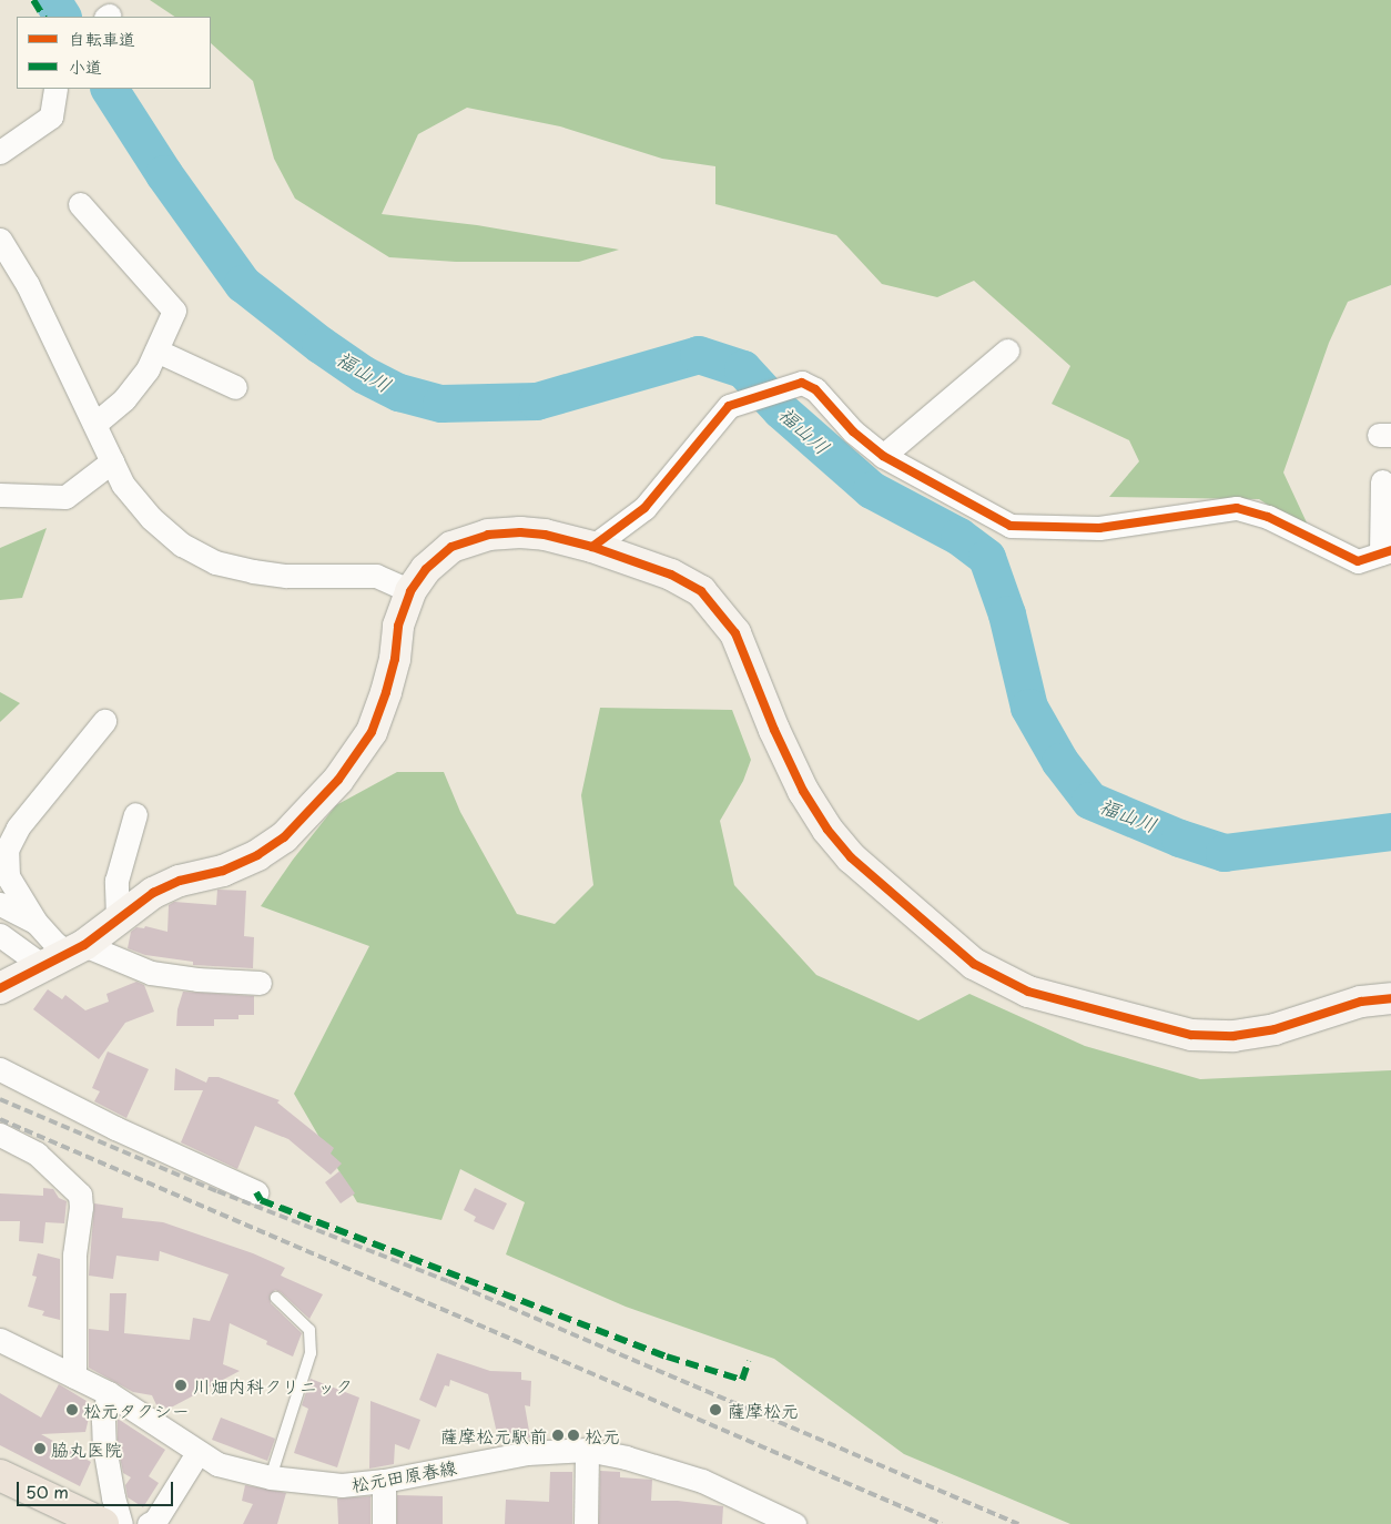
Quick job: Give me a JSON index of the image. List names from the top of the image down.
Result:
{
  "streets": {
    "street": ["松元田原春線"]
  },
  "water": ["福山川"],
  "places": [
    "川畑内科クリニック",
    "松元タクシー",
    "薩摩松元",
    "薩摩松元駅前",
    "松元",
    "脇丸医院"
  ],
  "legend": ["自転車道", "小道"],
  "scale_bar": "50 m"
}
